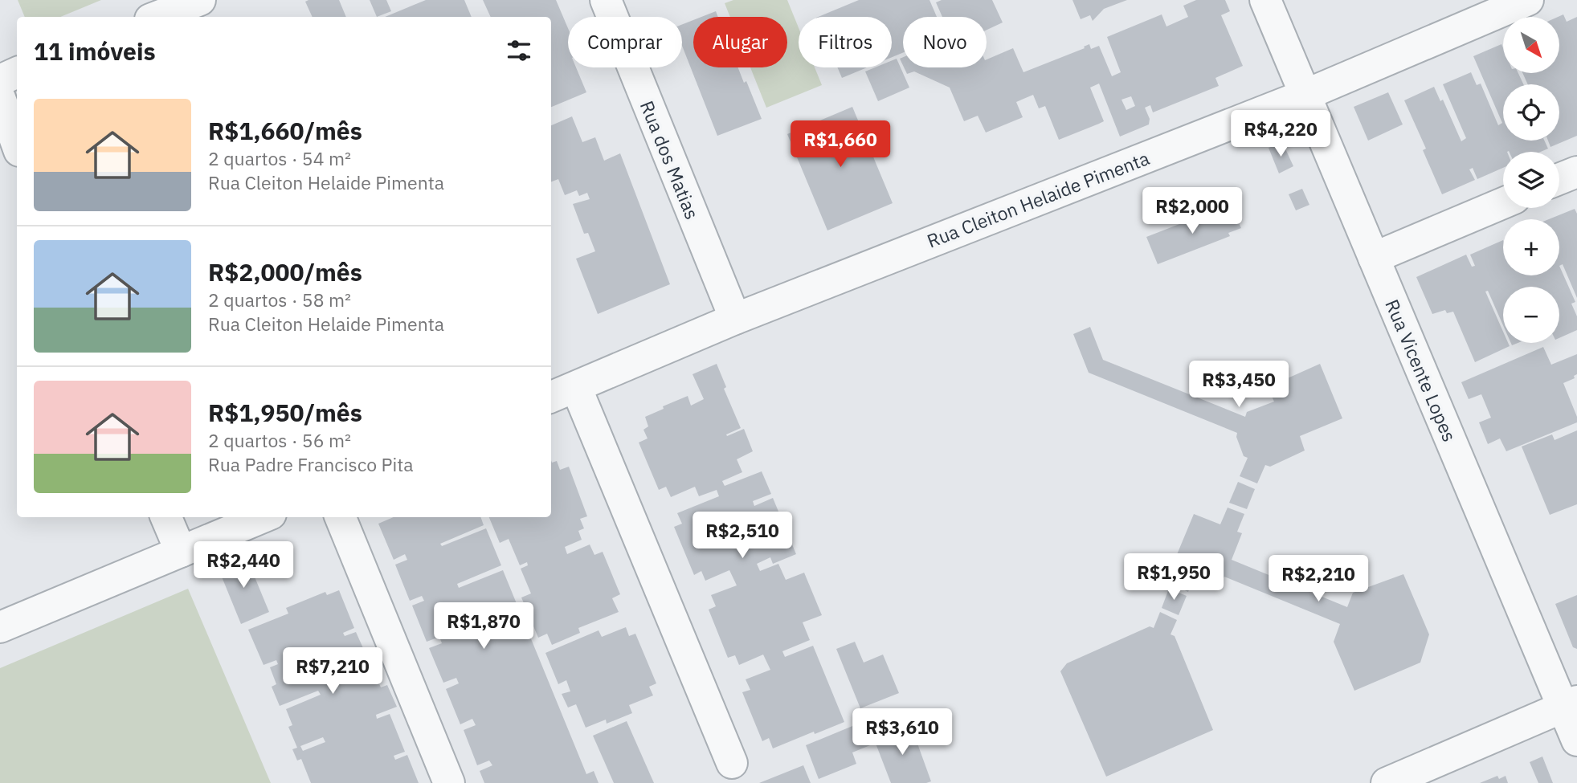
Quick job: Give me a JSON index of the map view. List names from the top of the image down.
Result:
{
  "streets": {
    "street": ["Rua dos Matias", "Rua Cleiton Helaide Pimenta", "Rua Vicente Lopes"]
  },
  "crossings": [
    ["Rua dos Matias", "Rua Cleiton Helaide Pimenta"],
    ["Rua Cleiton Helaide Pimenta", "Rua Vicente Lopes"]
  ],
  "north": "bottom right",
  "page": {
    "map_buttons": ["+", "−"],
    "chip": [
      "Comprar",
      "Alugar",
      "Filtros",
      "Novo"
    ],
    "heading": "11 imóveis",
    "list": [
      {
        "name": "R$1,660/mês",
        "note": "2 quartos · 54 m² · Rua Cleiton Helaide Pimenta"
      },
      {
        "name": "R$2,000/mês",
        "note": "2 quartos · 58 m² · Rua Cleiton Helaide Pimenta"
      },
      {
        "name": "R$1,950/mês",
        "note": "2 quartos · 56 m² · Rua Padre Francisco Pita"
      }
    ],
    "price": [
      "R$4,220",
      "R$1,660",
      "R$2,000",
      "R$3,450",
      "R$2,510",
      "R$2,440",
      "R$1,950",
      "R$2,210",
      "R$1,870",
      "R$7,210",
      "R$3,610"
    ]
  }
}
